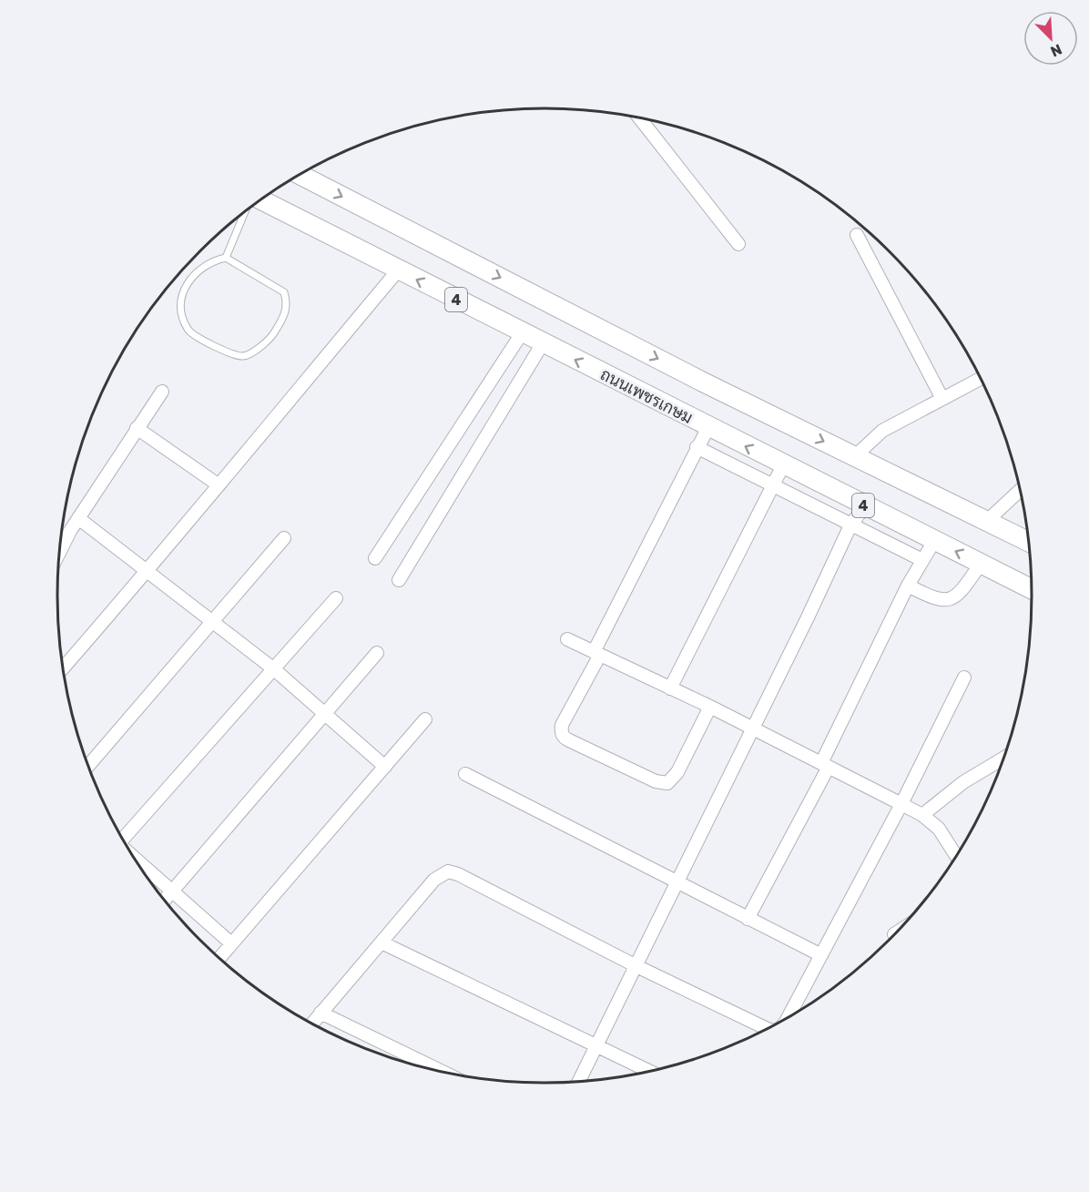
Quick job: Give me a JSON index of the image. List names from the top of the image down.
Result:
{
  "streets": {
    "main road": ["4", "ถนนเพชรเกษม"]
  },
  "north": "bottom right"
}
